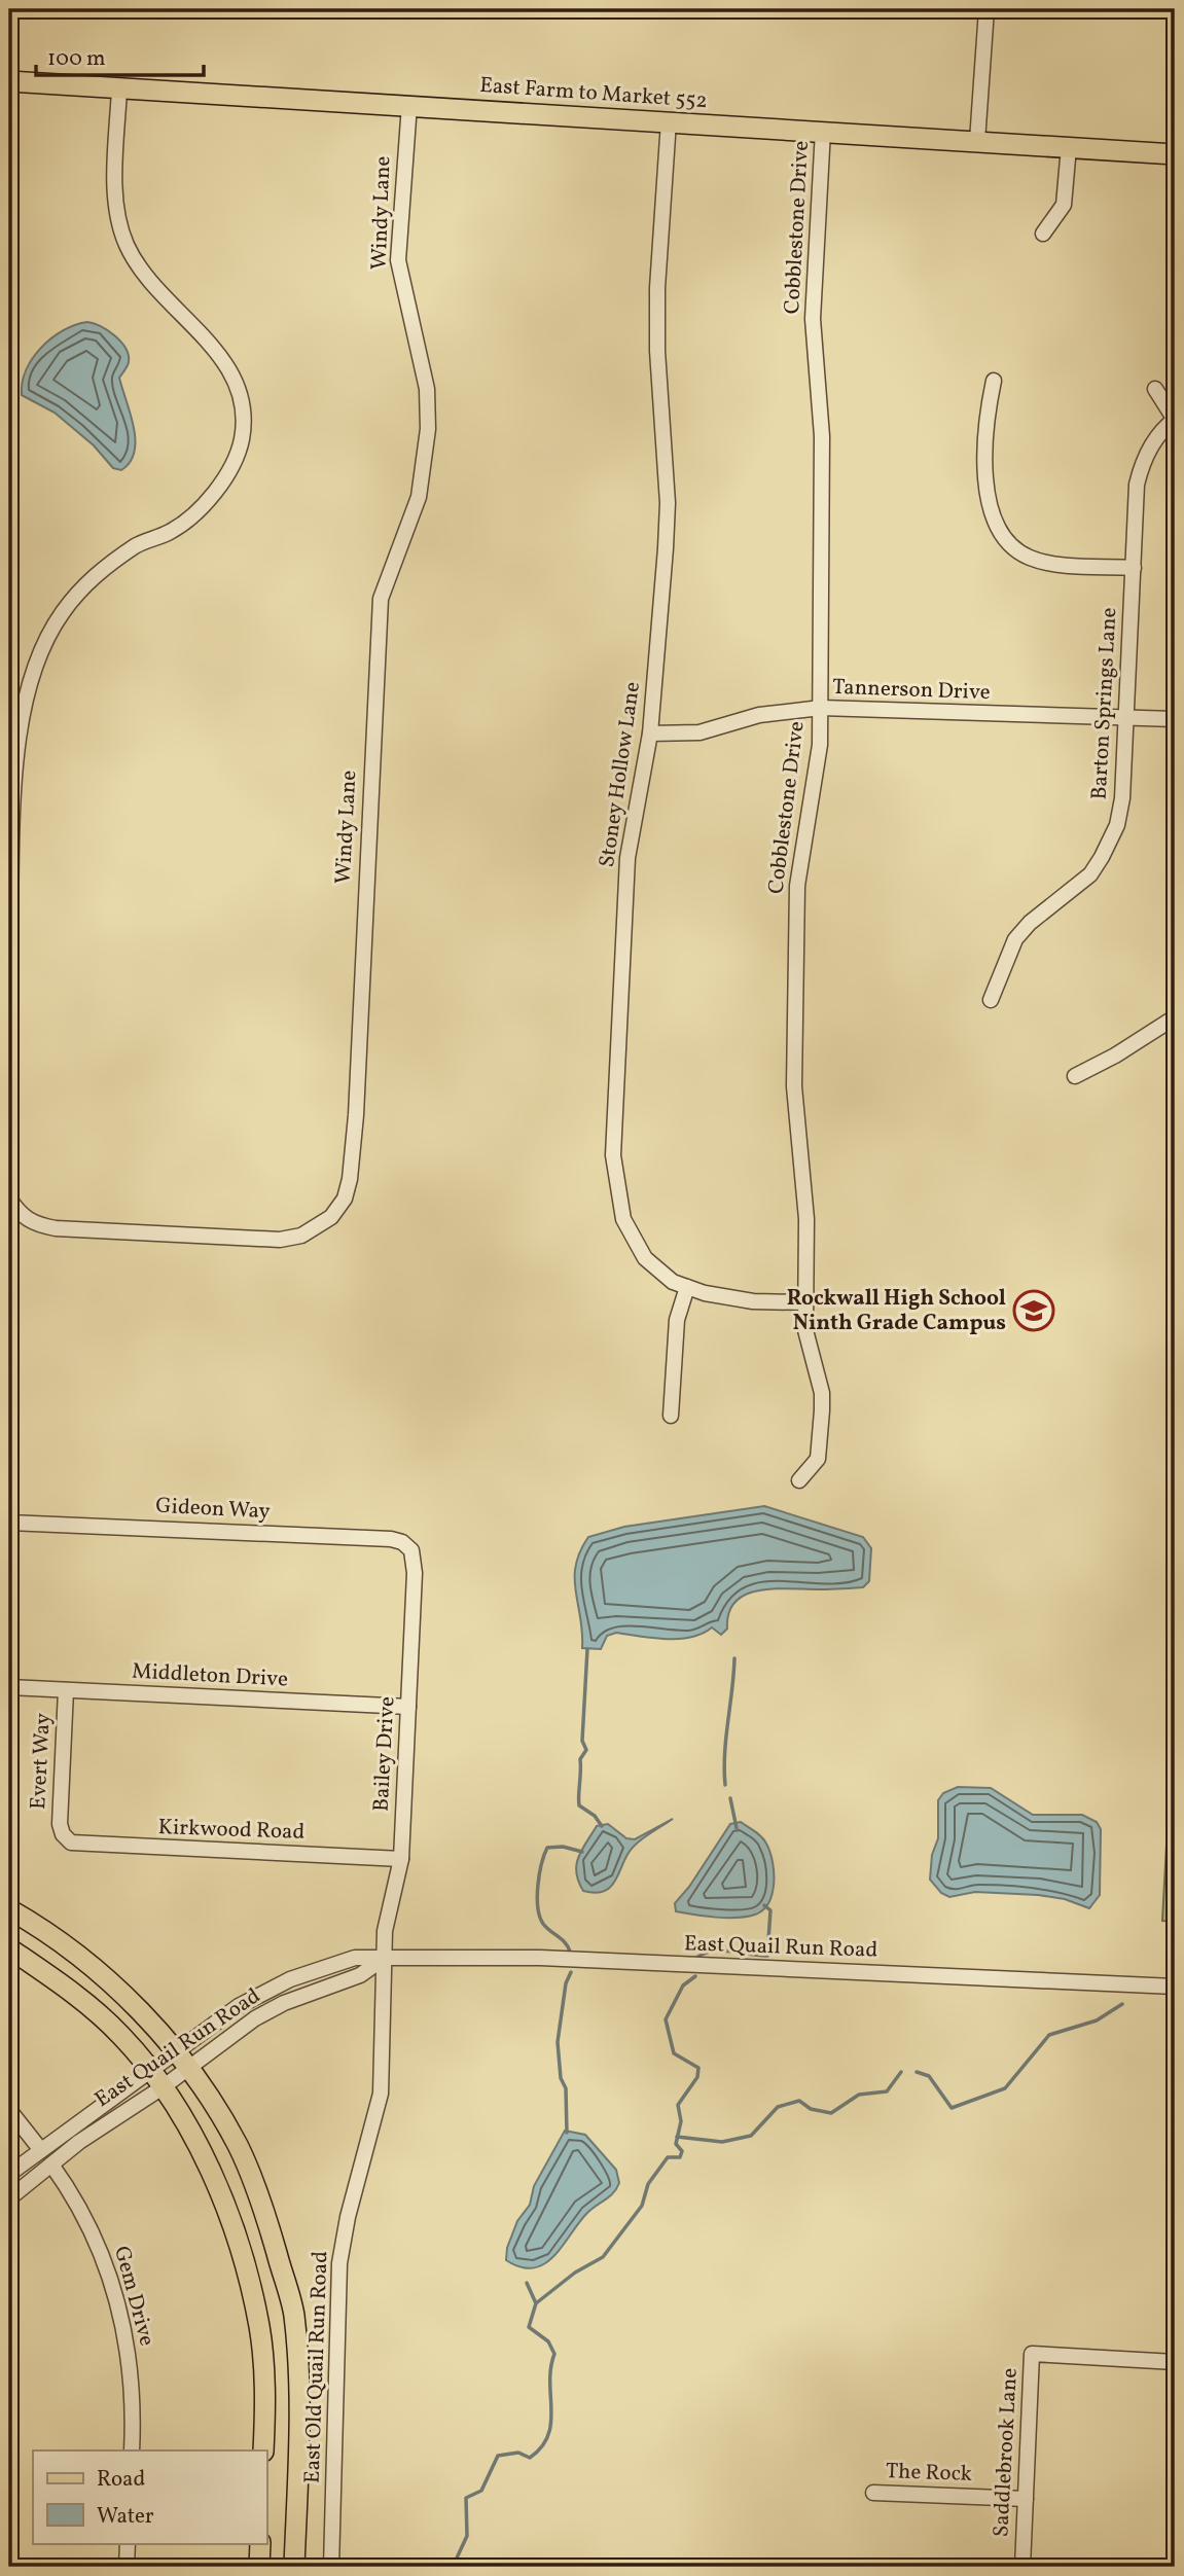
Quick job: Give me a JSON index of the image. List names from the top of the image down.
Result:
{
  "streets": {
    "main road": ["East Farm to Market 552"],
    "street": [
      "Windy Lane",
      "Cobblestone Drive",
      "Tannerson Drive",
      "Barton Springs Lane",
      "Stoney Hollow Lane",
      "Gideon Way",
      "Middleton Drive",
      "Bailey Drive",
      "Evert Way",
      "Kirkwood Road",
      "East Quail Run Road",
      "Gem Drive",
      "East Old Quail Run Road",
      "Saddlebrook Lane",
      "The Rock"
    ]
  },
  "crossings": [
    ["East Farm to Market 552", "Windy Lane"],
    ["East Farm to Market 552", "Cobblestone Drive"],
    ["East Farm to Market 552", "Stoney Hollow Lane"],
    ["Cobblestone Drive", "Tannerson Drive"],
    ["Cobblestone Drive", "Stoney Hollow Lane"],
    ["Tannerson Drive", "Barton Springs Lane"],
    ["Tannerson Drive", "Stoney Hollow Lane"],
    ["Gideon Way", "Bailey Drive"],
    ["Middleton Drive", "Bailey Drive"],
    ["Middleton Drive", "Evert Way"],
    ["Bailey Drive", "Kirkwood Road"],
    ["Bailey Drive", "East Quail Run Road"],
    ["Bailey Drive", "East Old Quail Run Road"],
    ["Evert Way", "Kirkwood Road"],
    ["East Quail Run Road", "Gem Drive"],
    ["East Quail Run Road", "East Old Quail Run Road"],
    ["Saddlebrook Lane", "The Rock"]
  ],
  "places": {
    "school or university": ["Rockwall High School Ninth Grade Campus"]
  },
  "legend": ["Road", "Water"],
  "scale_bar": "100 m"
}
